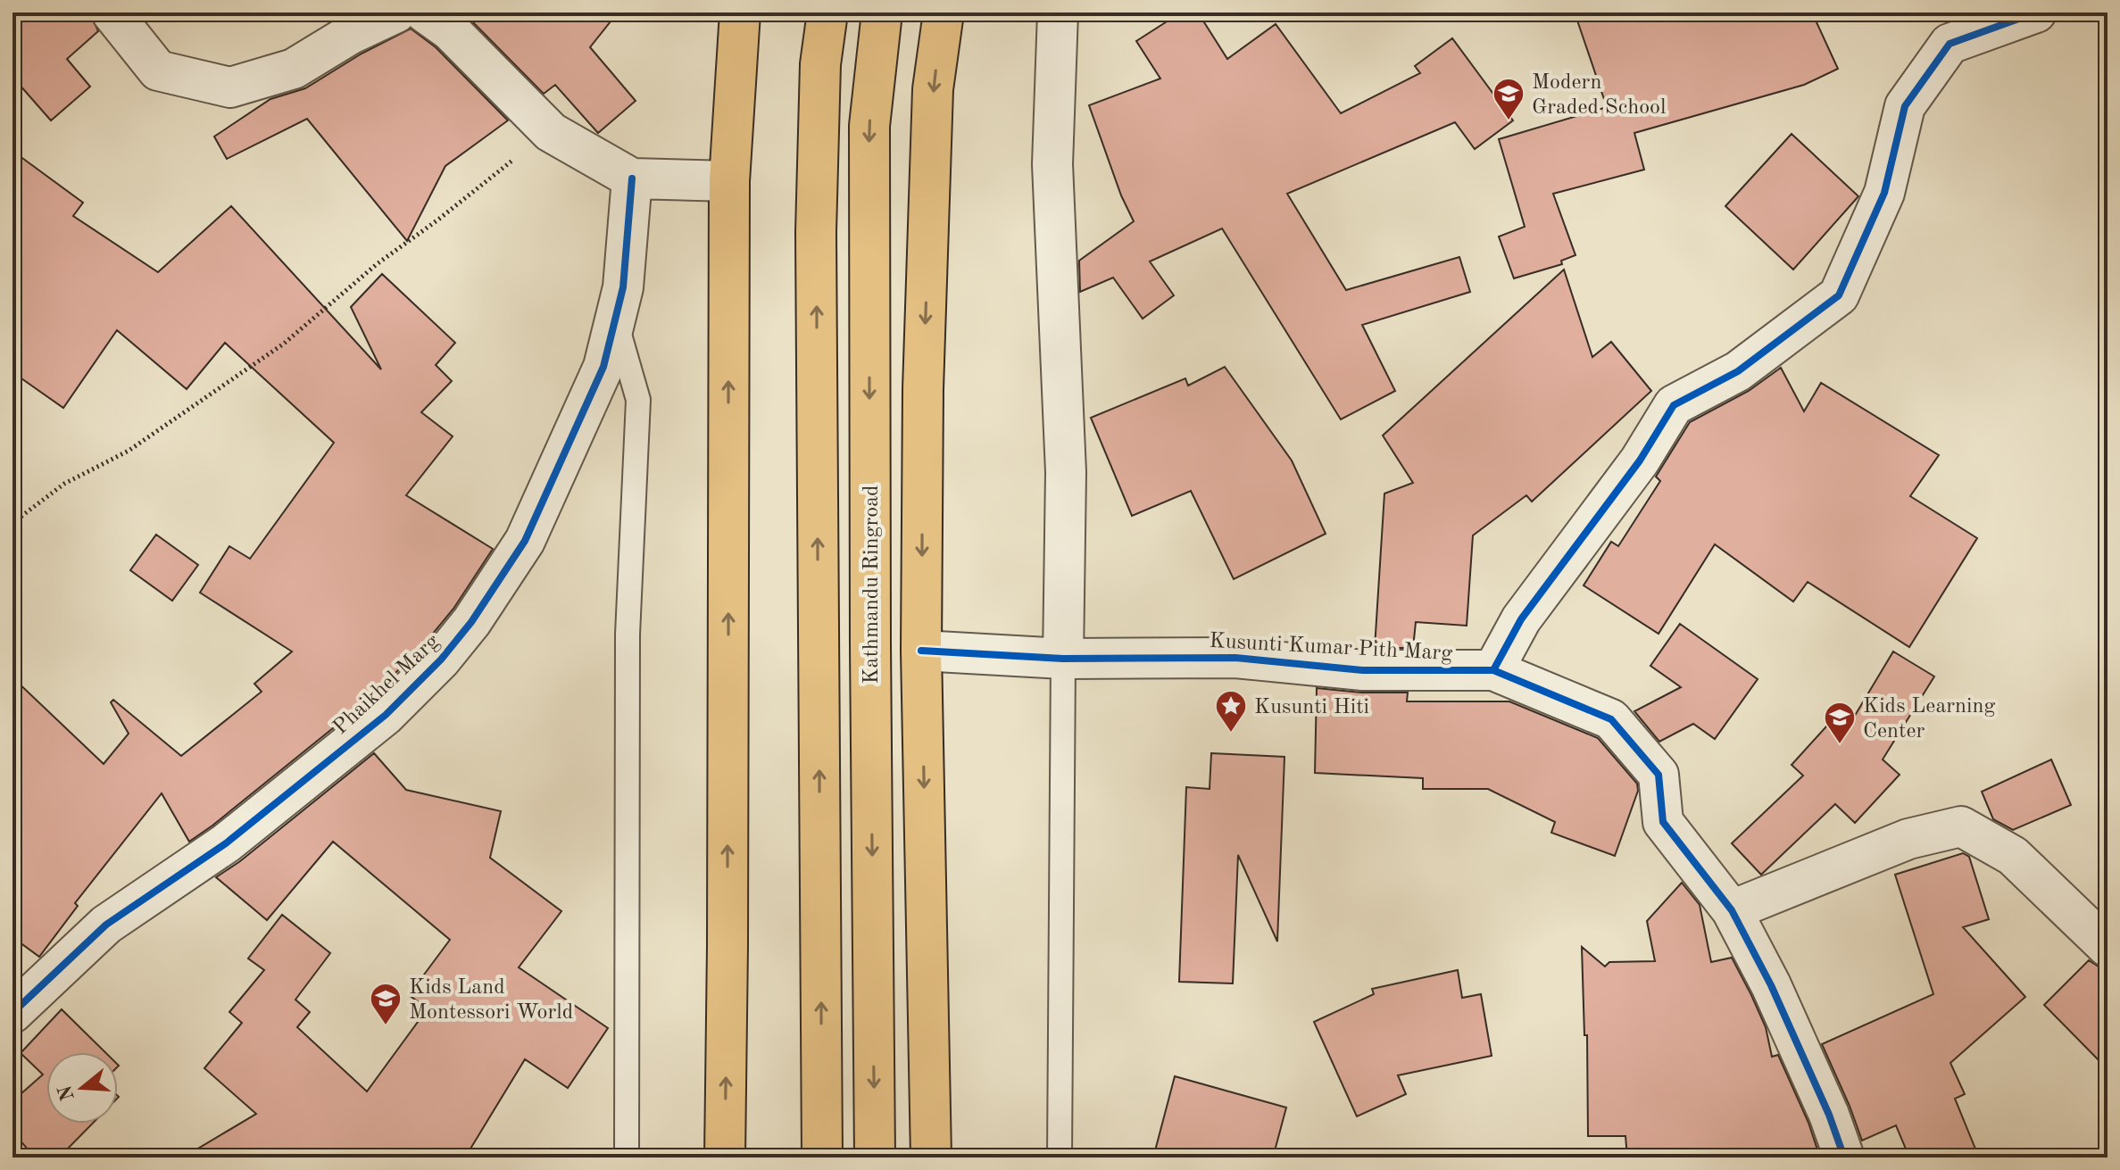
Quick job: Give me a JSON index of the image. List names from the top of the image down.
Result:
{
  "streets": {
    "main road": ["Kathmandu Ringroad"],
    "street": ["Kusunti Kumar Pith Marg", "Phaikhel Marg"]
  },
  "places": {
    "school or university": ["Modern Graded School", "Kids Learning Center", "Kids Land Montessori World"],
    "place": ["Kusunti Hiti"]
  },
  "north": "left"
}
